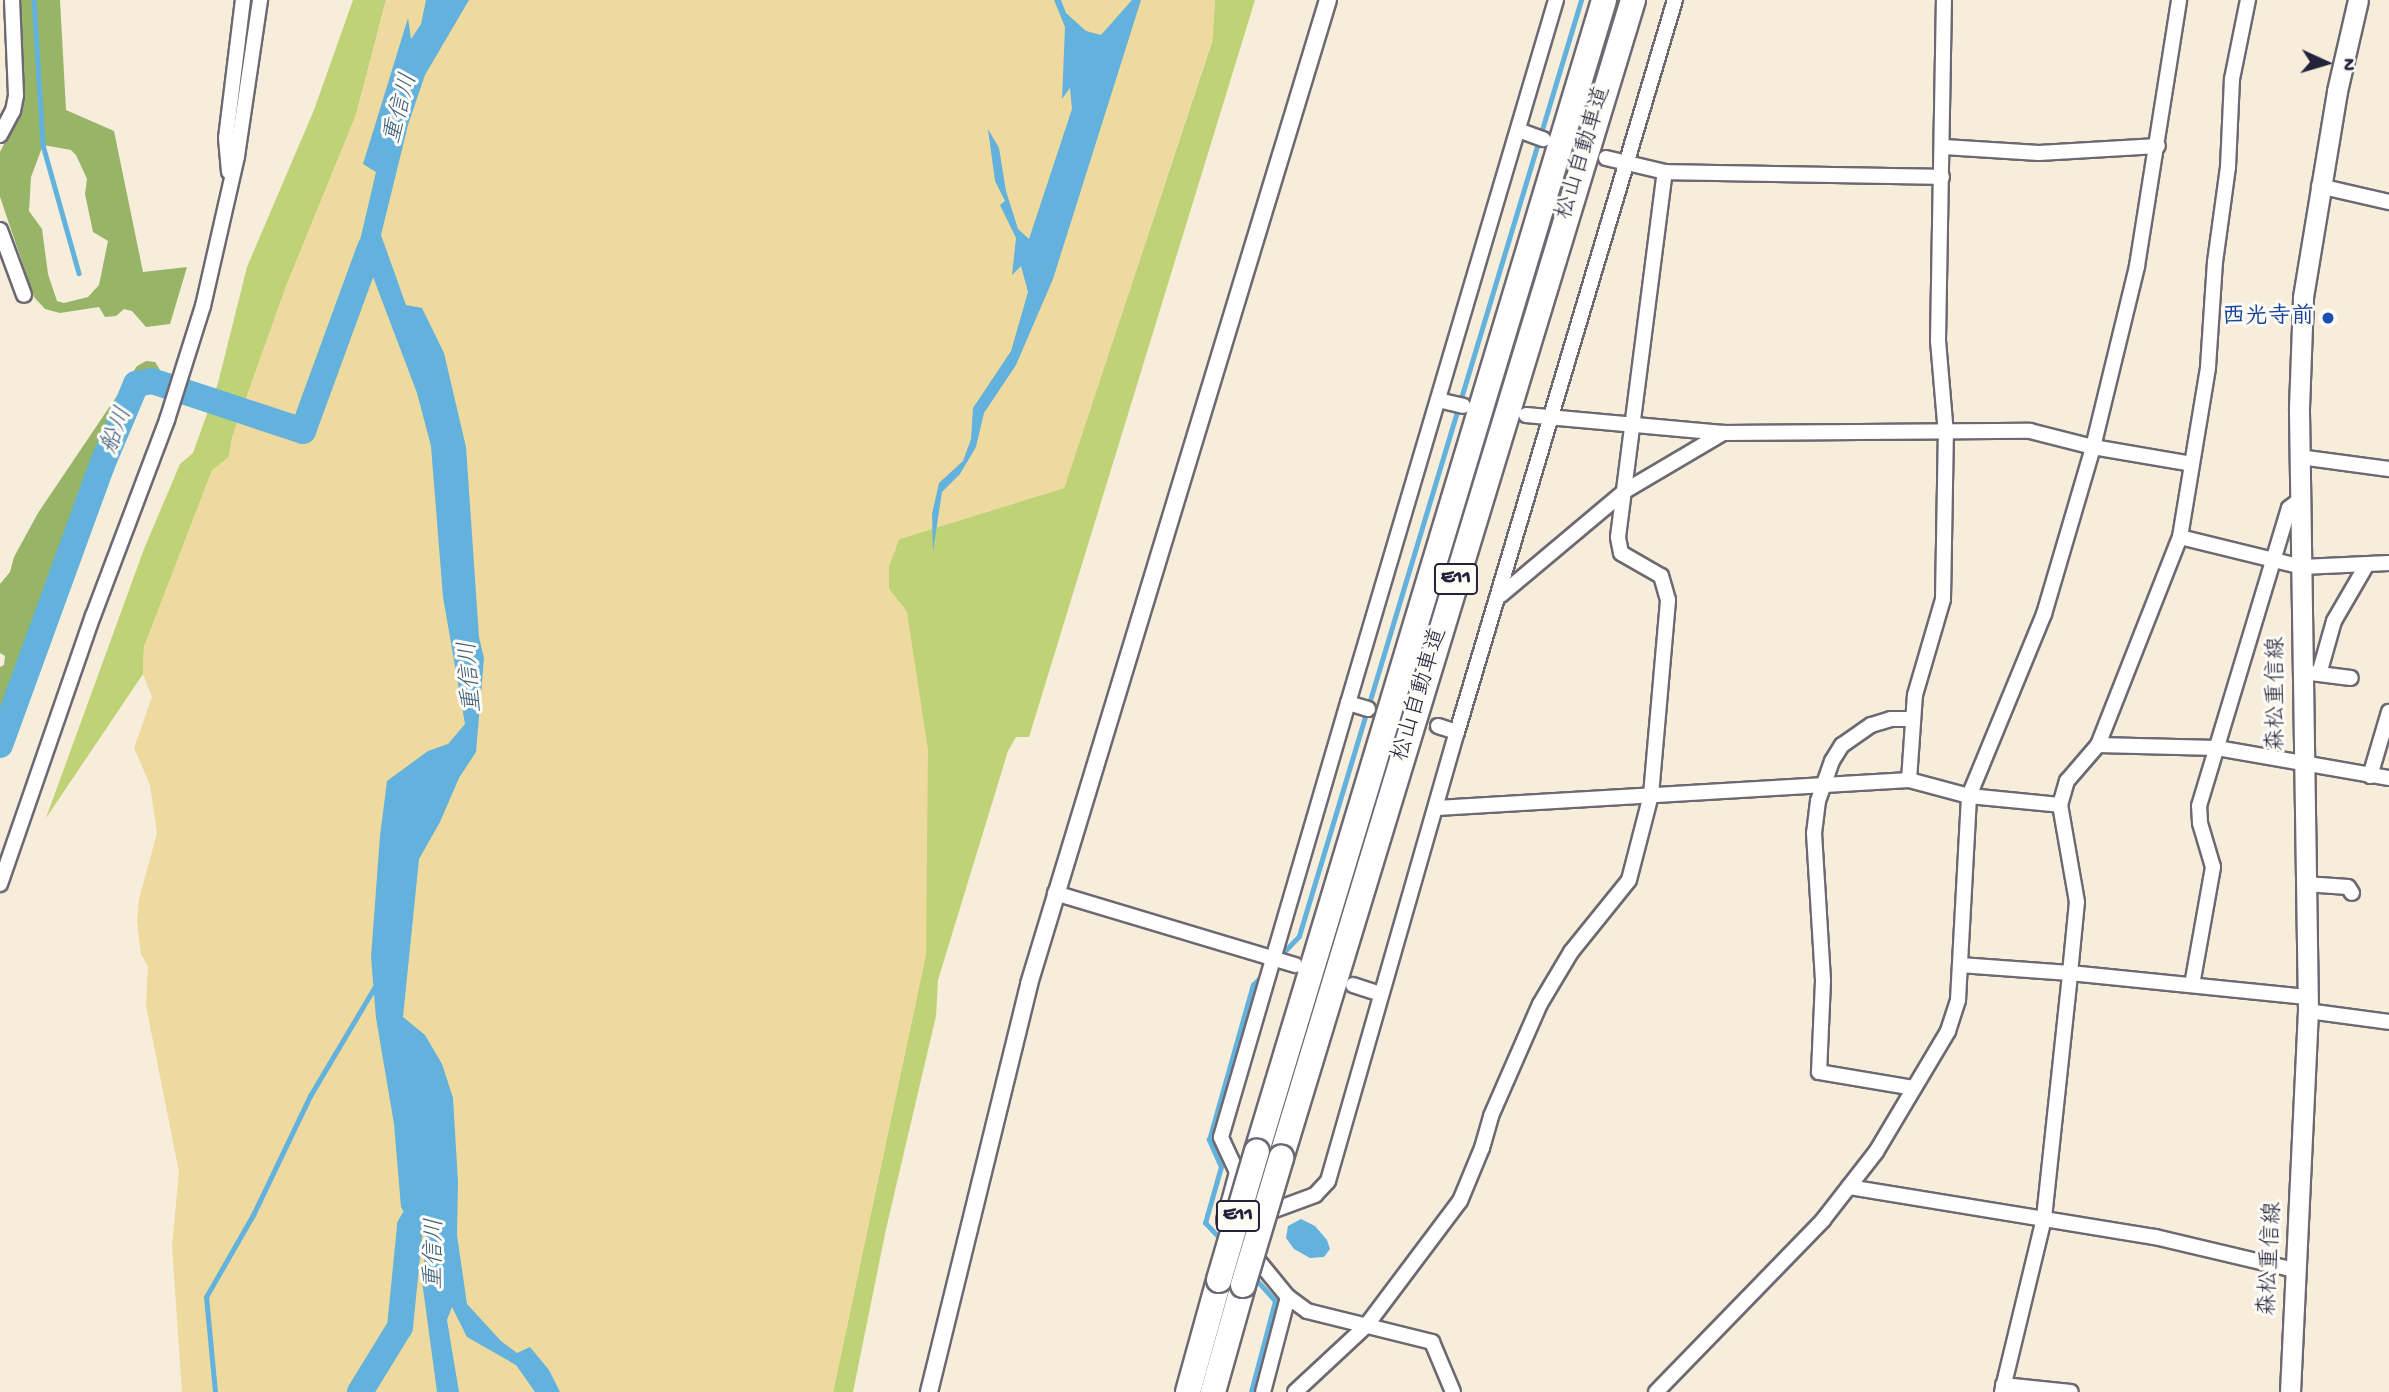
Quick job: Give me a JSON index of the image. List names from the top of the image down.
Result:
{
  "streets": {
    "highway": ["松山自動車道", "E11"],
    "main road": ["森松重信線"]
  },
  "water": ["重信川", "船川"],
  "places": ["西光寺前"],
  "north": "right"
}
